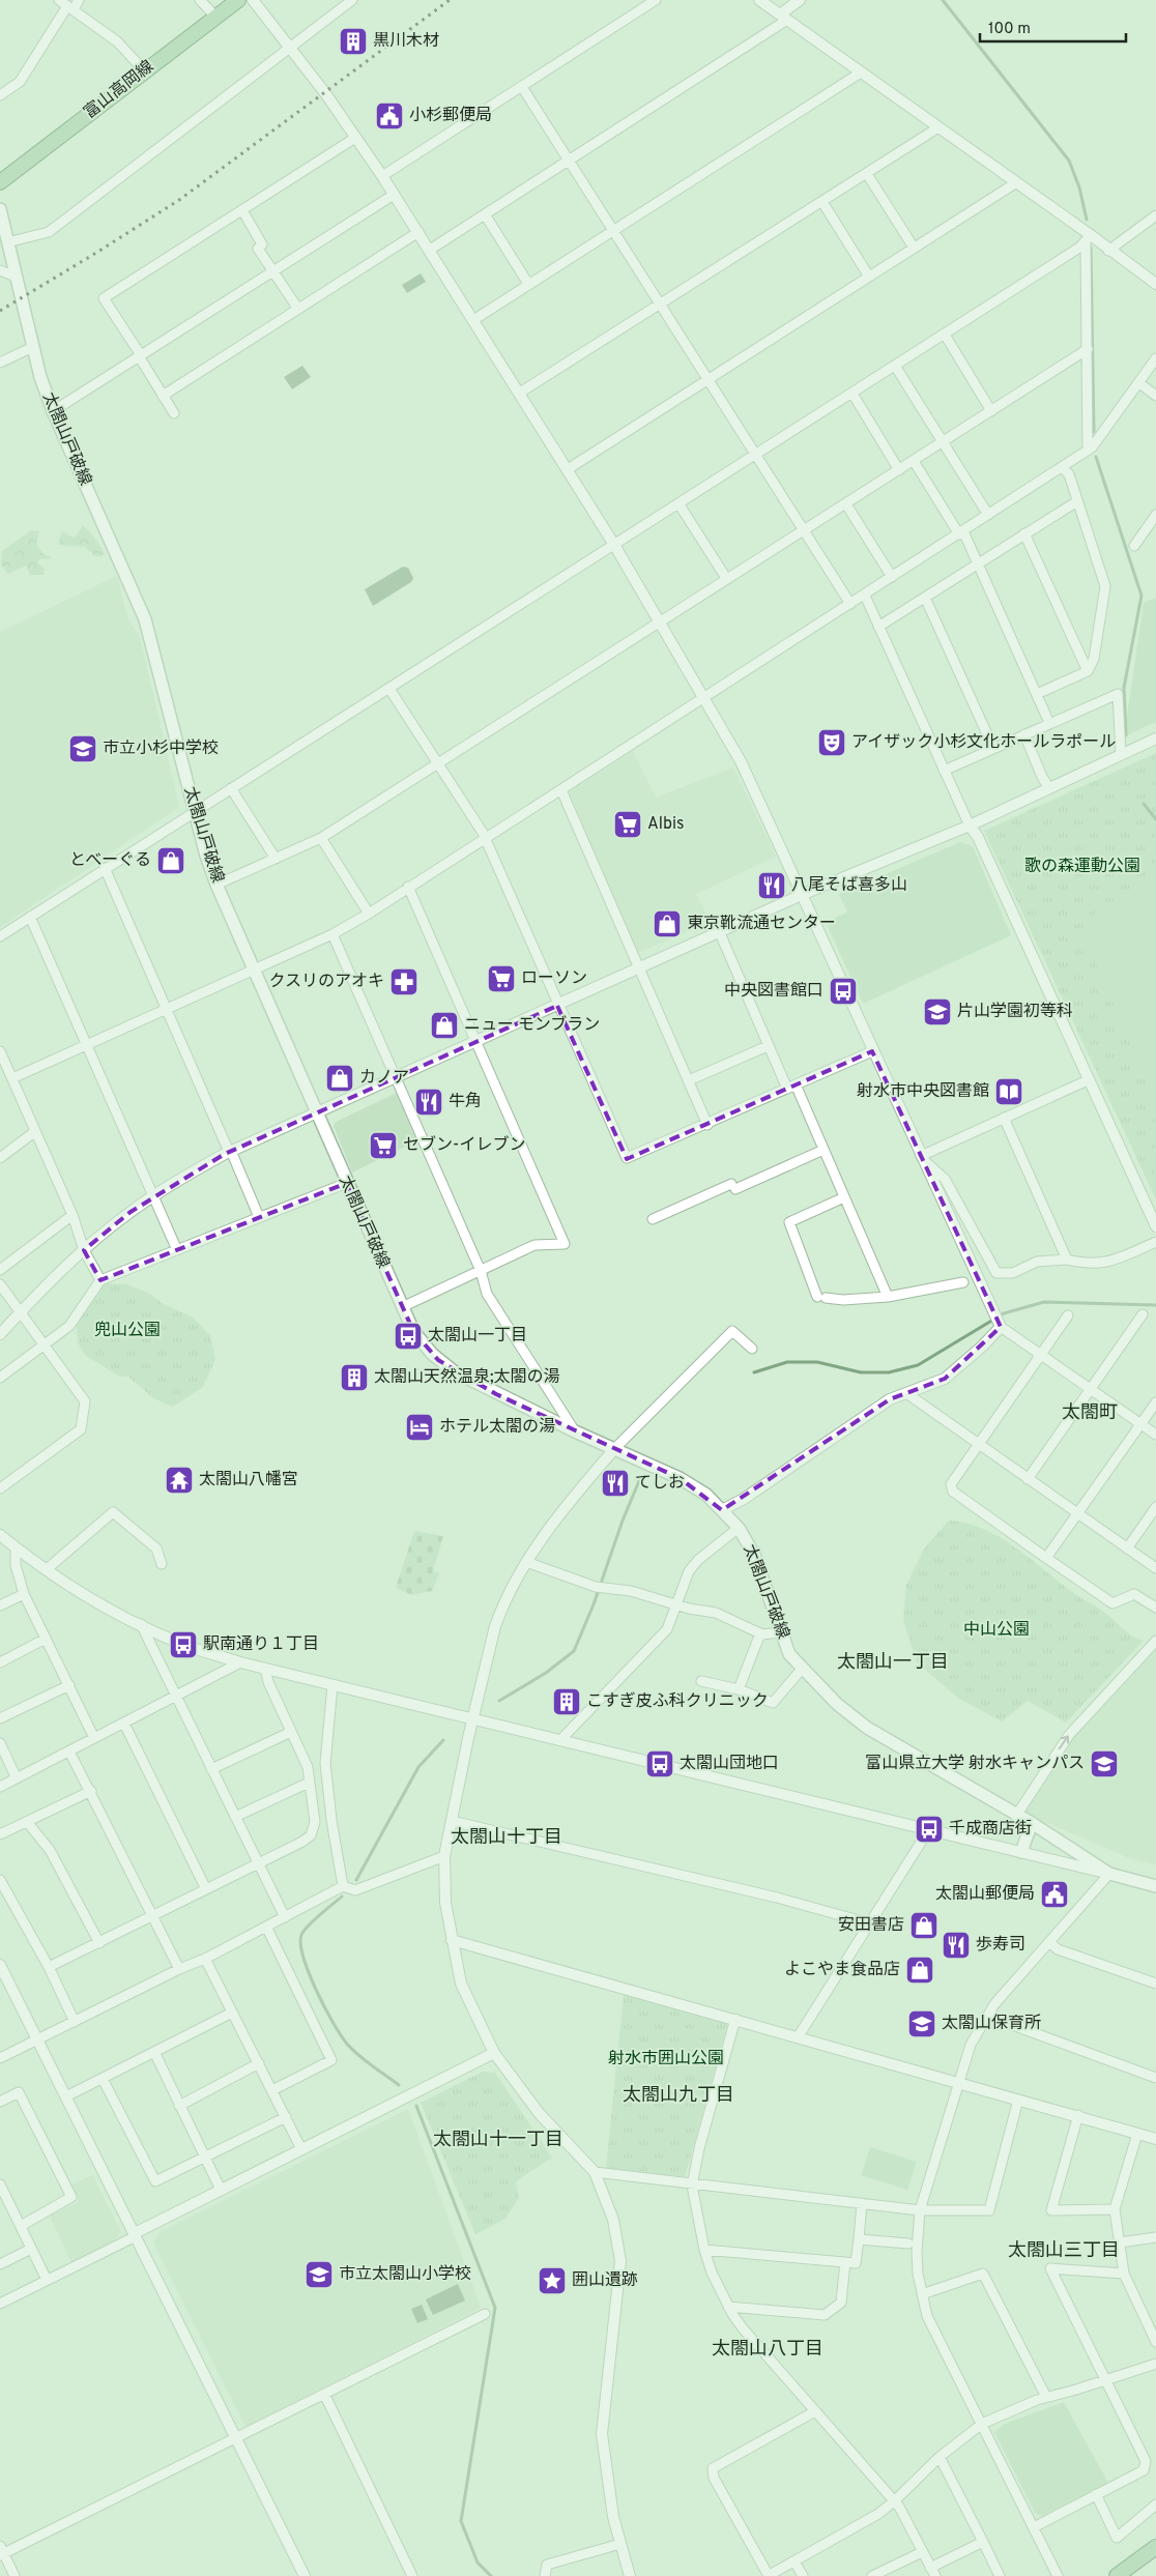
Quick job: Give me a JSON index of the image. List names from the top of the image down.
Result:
{
  "streets": {
    "main road": ["富山高岡線", "太閤山戸破線"]
  },
  "districts": [
    "太閤町",
    "太閤山一丁目",
    "太閤山十丁目",
    "太閤山九丁目",
    "太閤山十一丁目",
    "太閤山三丁目",
    "太閤山八丁目"
  ],
  "parks": [
    "歌の森運動公園",
    "兜山公園",
    "中山公園",
    "射水市囲山公園"
  ],
  "places": {
    "building": ["黒川木材", "太閤山天然温泉;太閤の湯", "こすぎ皮ふ科クリニック"],
    "public building": ["小杉郵便局", "太閤山郵便局"],
    "theatre": ["アイザック小杉文化ホールラポール"],
    "school or university": [
      "市立小杉中学校",
      "片山学園初等科",
      "富山県立大学 射水キャンパス",
      "太閤山保育所",
      "市立太閤山小学校"
    ],
    "supermarket": ["Albis", "ローソン", "セブン-イレブン"],
    "shop": [
      "とべーぐる",
      "東京靴流通センター",
      "ニュー モンブラン",
      "カノア",
      "安田書店",
      "よこやま食品店"
    ],
    "restaurant": [
      "八尾そば喜多山",
      "牛角",
      "てしお",
      "歩寿司"
    ],
    "pharmacy": ["クスリのアオキ"],
    "bus stop": [
      "中央図書館口",
      "太閤山一丁目",
      "駅南通り１丁目",
      "太閤山団地口",
      "千成商店街"
    ],
    "library": ["射水市中央図書館"],
    "hotel": ["ホテル太閤の湯"],
    "temple": ["太閤山八幡宮"],
    "place": ["囲山遺跡"]
  },
  "scale_bar": "100 m"
}
